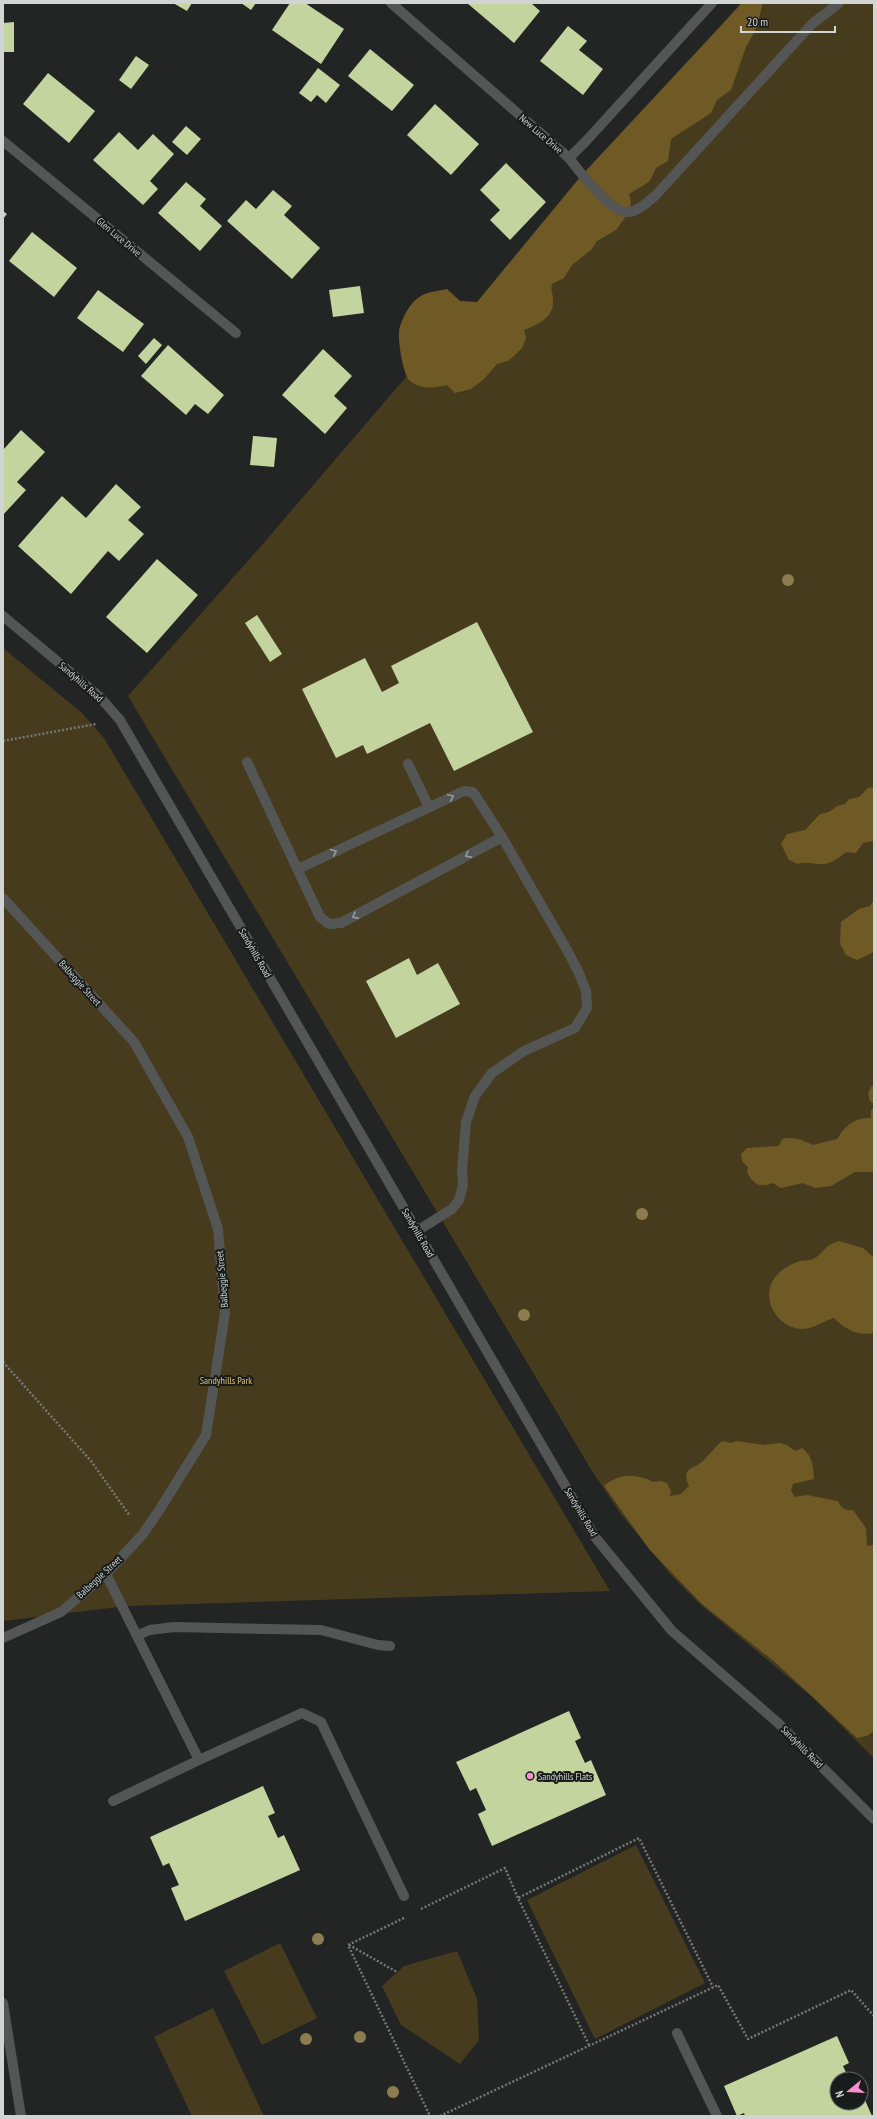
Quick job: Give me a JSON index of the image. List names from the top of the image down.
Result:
{
  "streets": {
    "street": [
      "New Luce Drive",
      "Glen Luce Drive",
      "Sandyhills Road",
      "Balbeggie Street"
    ]
  },
  "parks": ["Sandyhills Park"],
  "places": ["Sandyhills Flats"],
  "scale_bar": "20 m",
  "north": "left"
}
